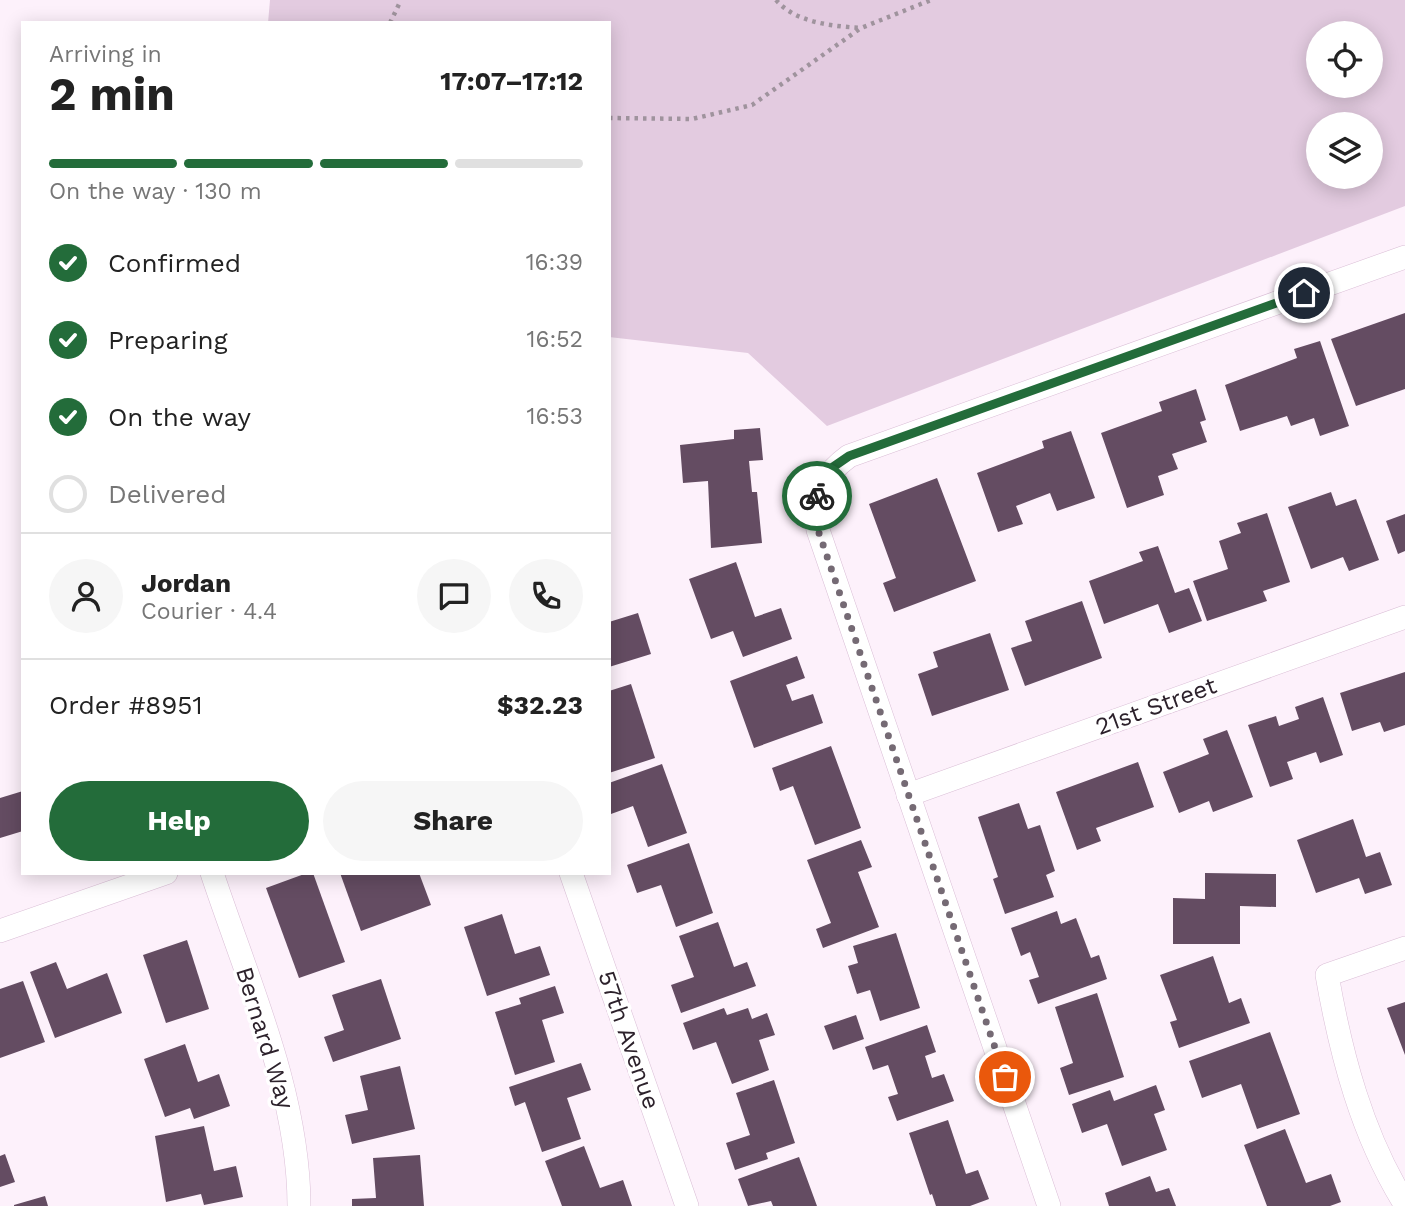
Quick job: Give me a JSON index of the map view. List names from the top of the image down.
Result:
{
  "streets": {
    "street": ["21st Street", "Bernard Way", "57th Avenue"]
  },
  "page": {
    "heading": ["2 min", "Arriving in", "17:07–17:12"],
    "panel": [
      "Jordan",
      "Courier · 4.4",
      "Order #8951",
      "$32.23"
    ],
    "bar": "On the way · 130 m",
    "list": [
      ["Confirmed", "16:39"],
      ["Preparing", "16:52"],
      ["On the way", "16:53"],
      "Delivered"
    ],
    "buttons": ["Help", "Share"]
  }
}
